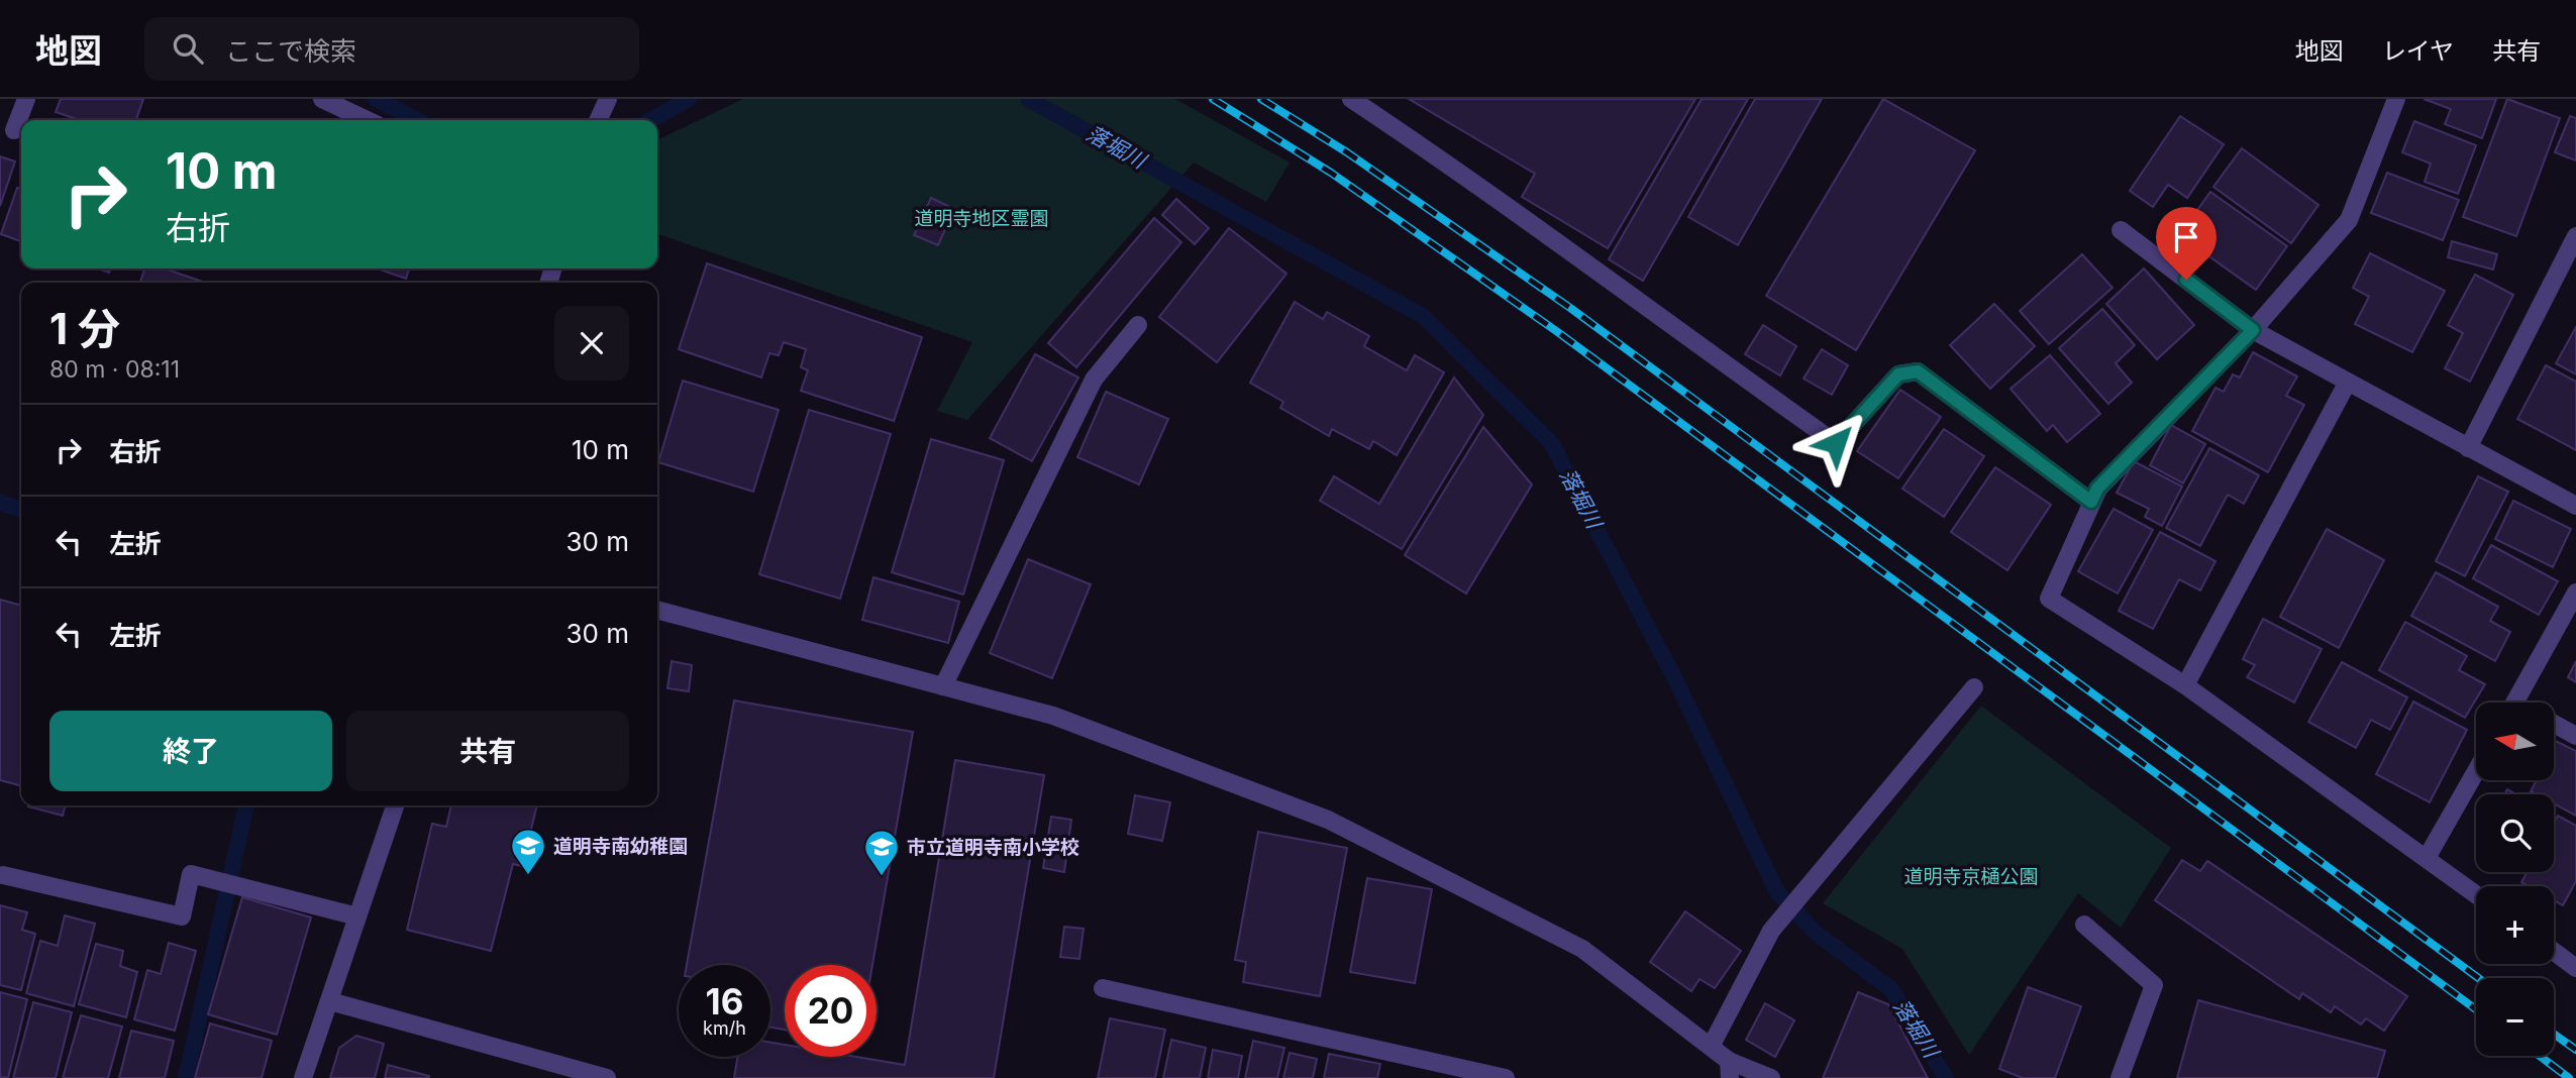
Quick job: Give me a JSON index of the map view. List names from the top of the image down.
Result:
{
  "water": ["落堀川"],
  "parks": ["道明寺地区霊園", "道明寺京樋公園"],
  "places": {
    "school or university": ["道明寺南幼稚園", "市立道明寺南小学校"]
  },
  "north": "left",
  "page": {
    "header": "地図",
    "search": "ここで検索",
    "nav": ["地図", "レイヤ", "共有"],
    "turn": ["10 m", "右折"],
    "heading": ["1 分", "80 m · 08:11"],
    "list": [
      {
        "name": "右折",
        "value": "10 m"
      },
      {
        "name": "左折",
        "value": "30 m"
      },
      {
        "name": "左折",
        "value": "30 m"
      }
    ],
    "buttons": ["終了", "共有"],
    "map_buttons": ["+", "−"],
    "speed": "16 km/h",
    "limit": "20"
  }
}
